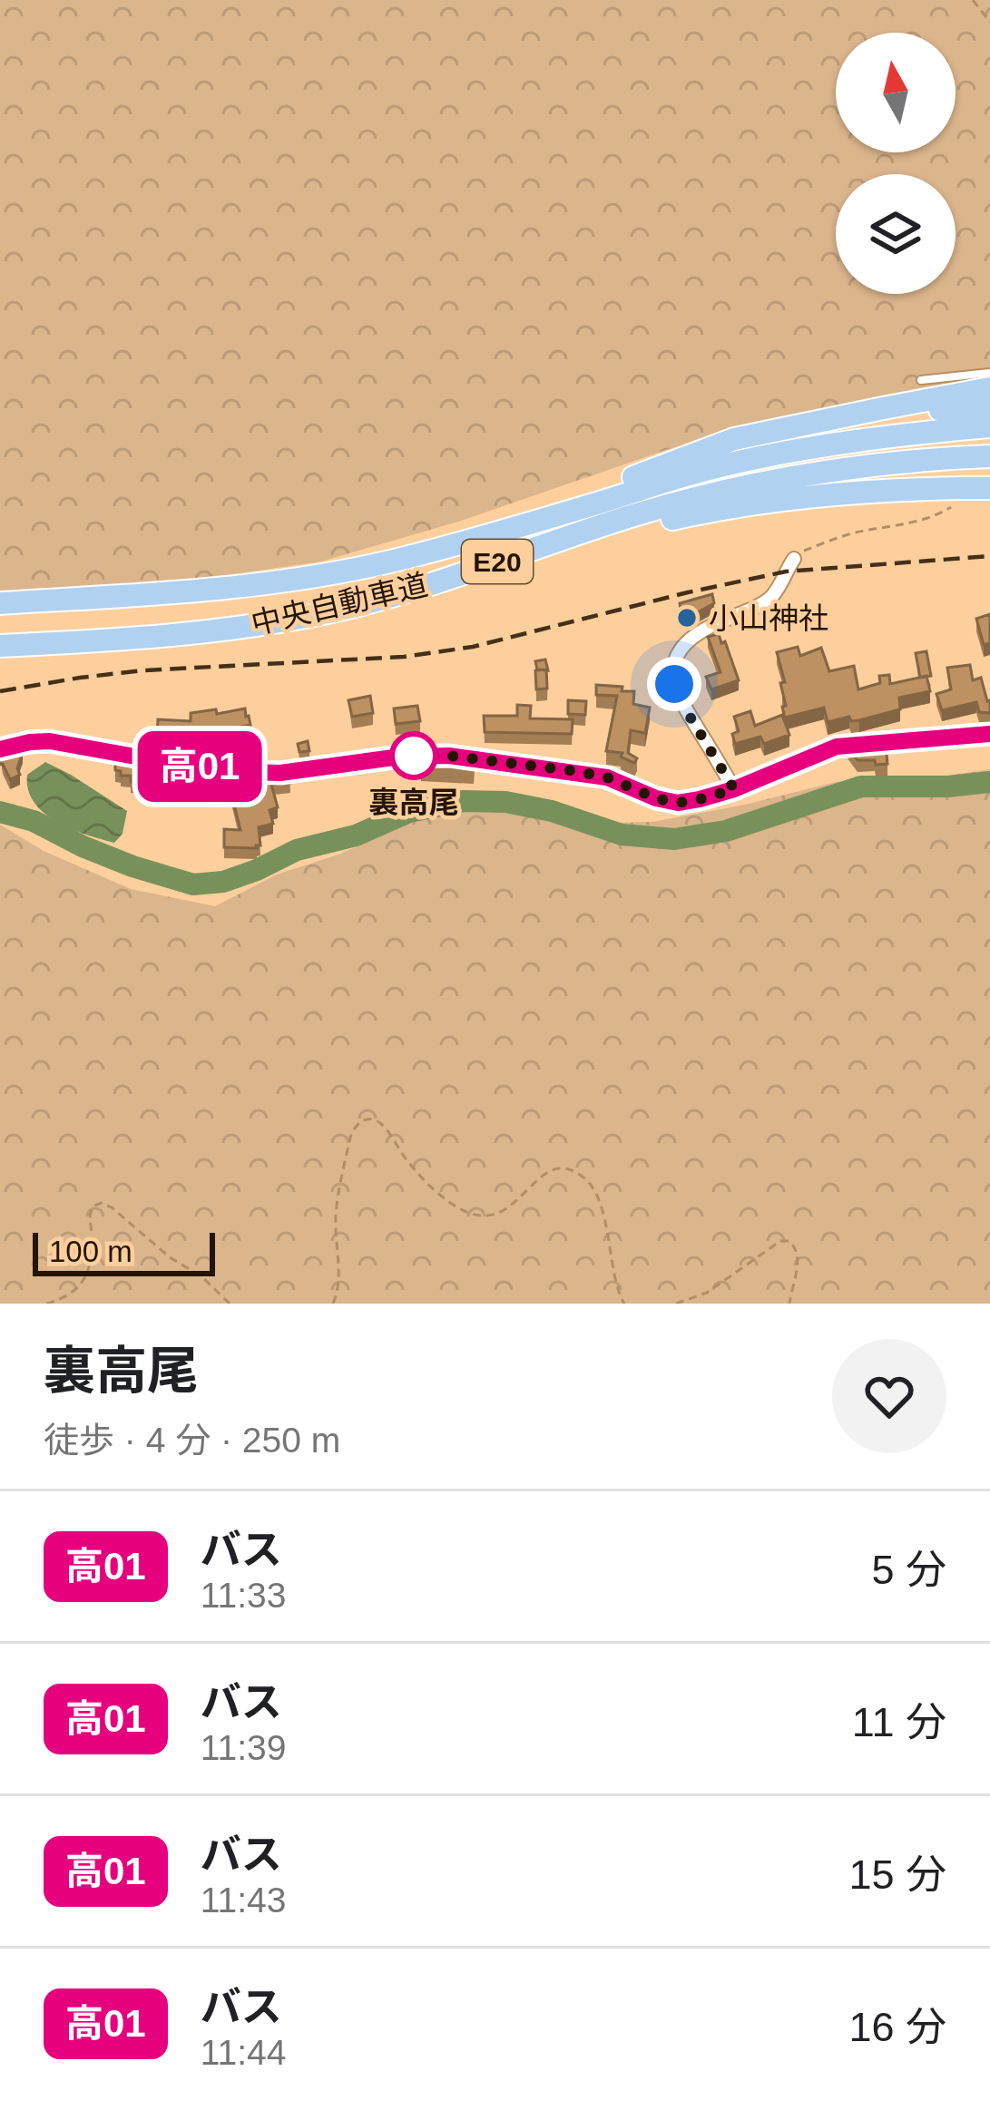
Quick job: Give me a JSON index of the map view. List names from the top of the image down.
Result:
{
  "streets": {
    "highway": ["E20", "中央自動車道"]
  },
  "places": ["小山神社", "裏高尾"],
  "lines": ["bus line 高01"],
  "scale_bar": "100 m",
  "north": "top",
  "page": {
    "on_map": "高01",
    "scale": "100 m",
    "heading": ["裏高尾", "徒歩 · 4 分 · 250 m"],
    "list": [
      {
        "mark": "高01",
        "name": "バス",
        "note": "11:33",
        "value": "5 分"
      },
      {
        "mark": "高01",
        "name": "バス",
        "note": "11:39",
        "value": "11 分"
      },
      {
        "mark": "高01",
        "name": "バス",
        "note": "11:43",
        "value": "15 分"
      },
      {
        "mark": "高01",
        "name": "バス",
        "note": "11:44",
        "value": "16 分"
      }
    ]
  }
}
